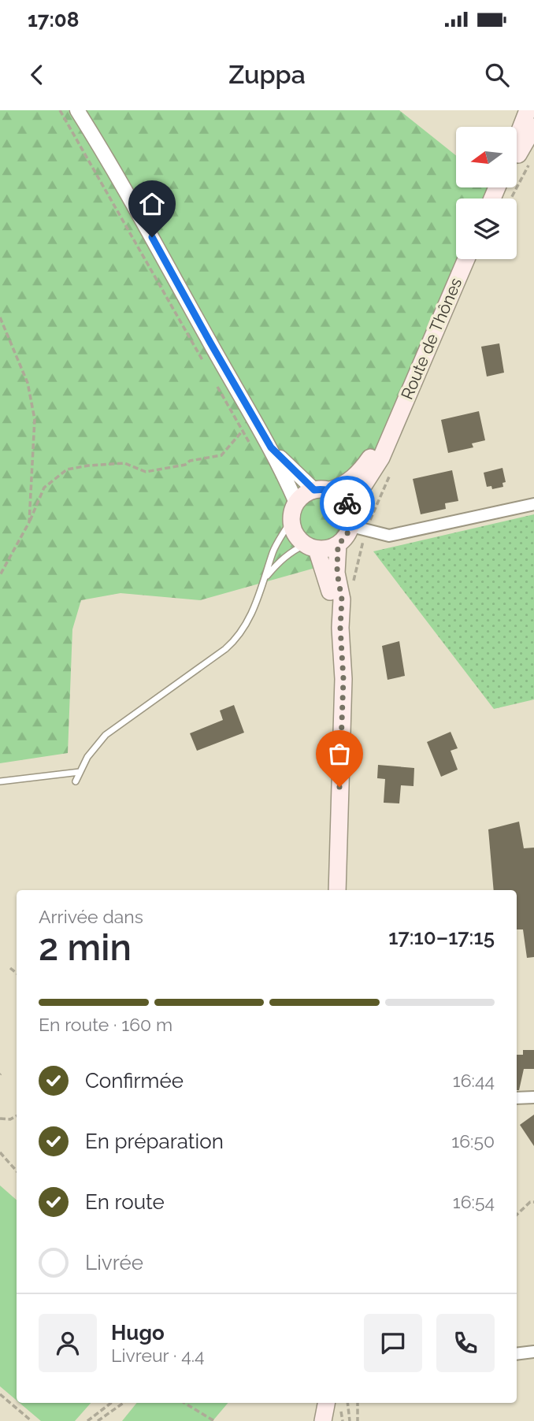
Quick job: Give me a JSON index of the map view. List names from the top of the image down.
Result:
{
  "streets": {
    "main road": ["Route de Thônes"]
  },
  "north": "left",
  "page": {
    "status": "17:08",
    "header": "Zuppa",
    "heading": ["2 min", "Arrivée dans", "17:10–17:15"],
    "panel": ["Hugo", "Livreur · 4.4"],
    "bar": "En route · 160 m",
    "list": [
      ["Confirmée", "16:44"],
      ["En préparation", "16:50"],
      ["En route", "16:54"],
      "Livrée"
    ]
  }
}
